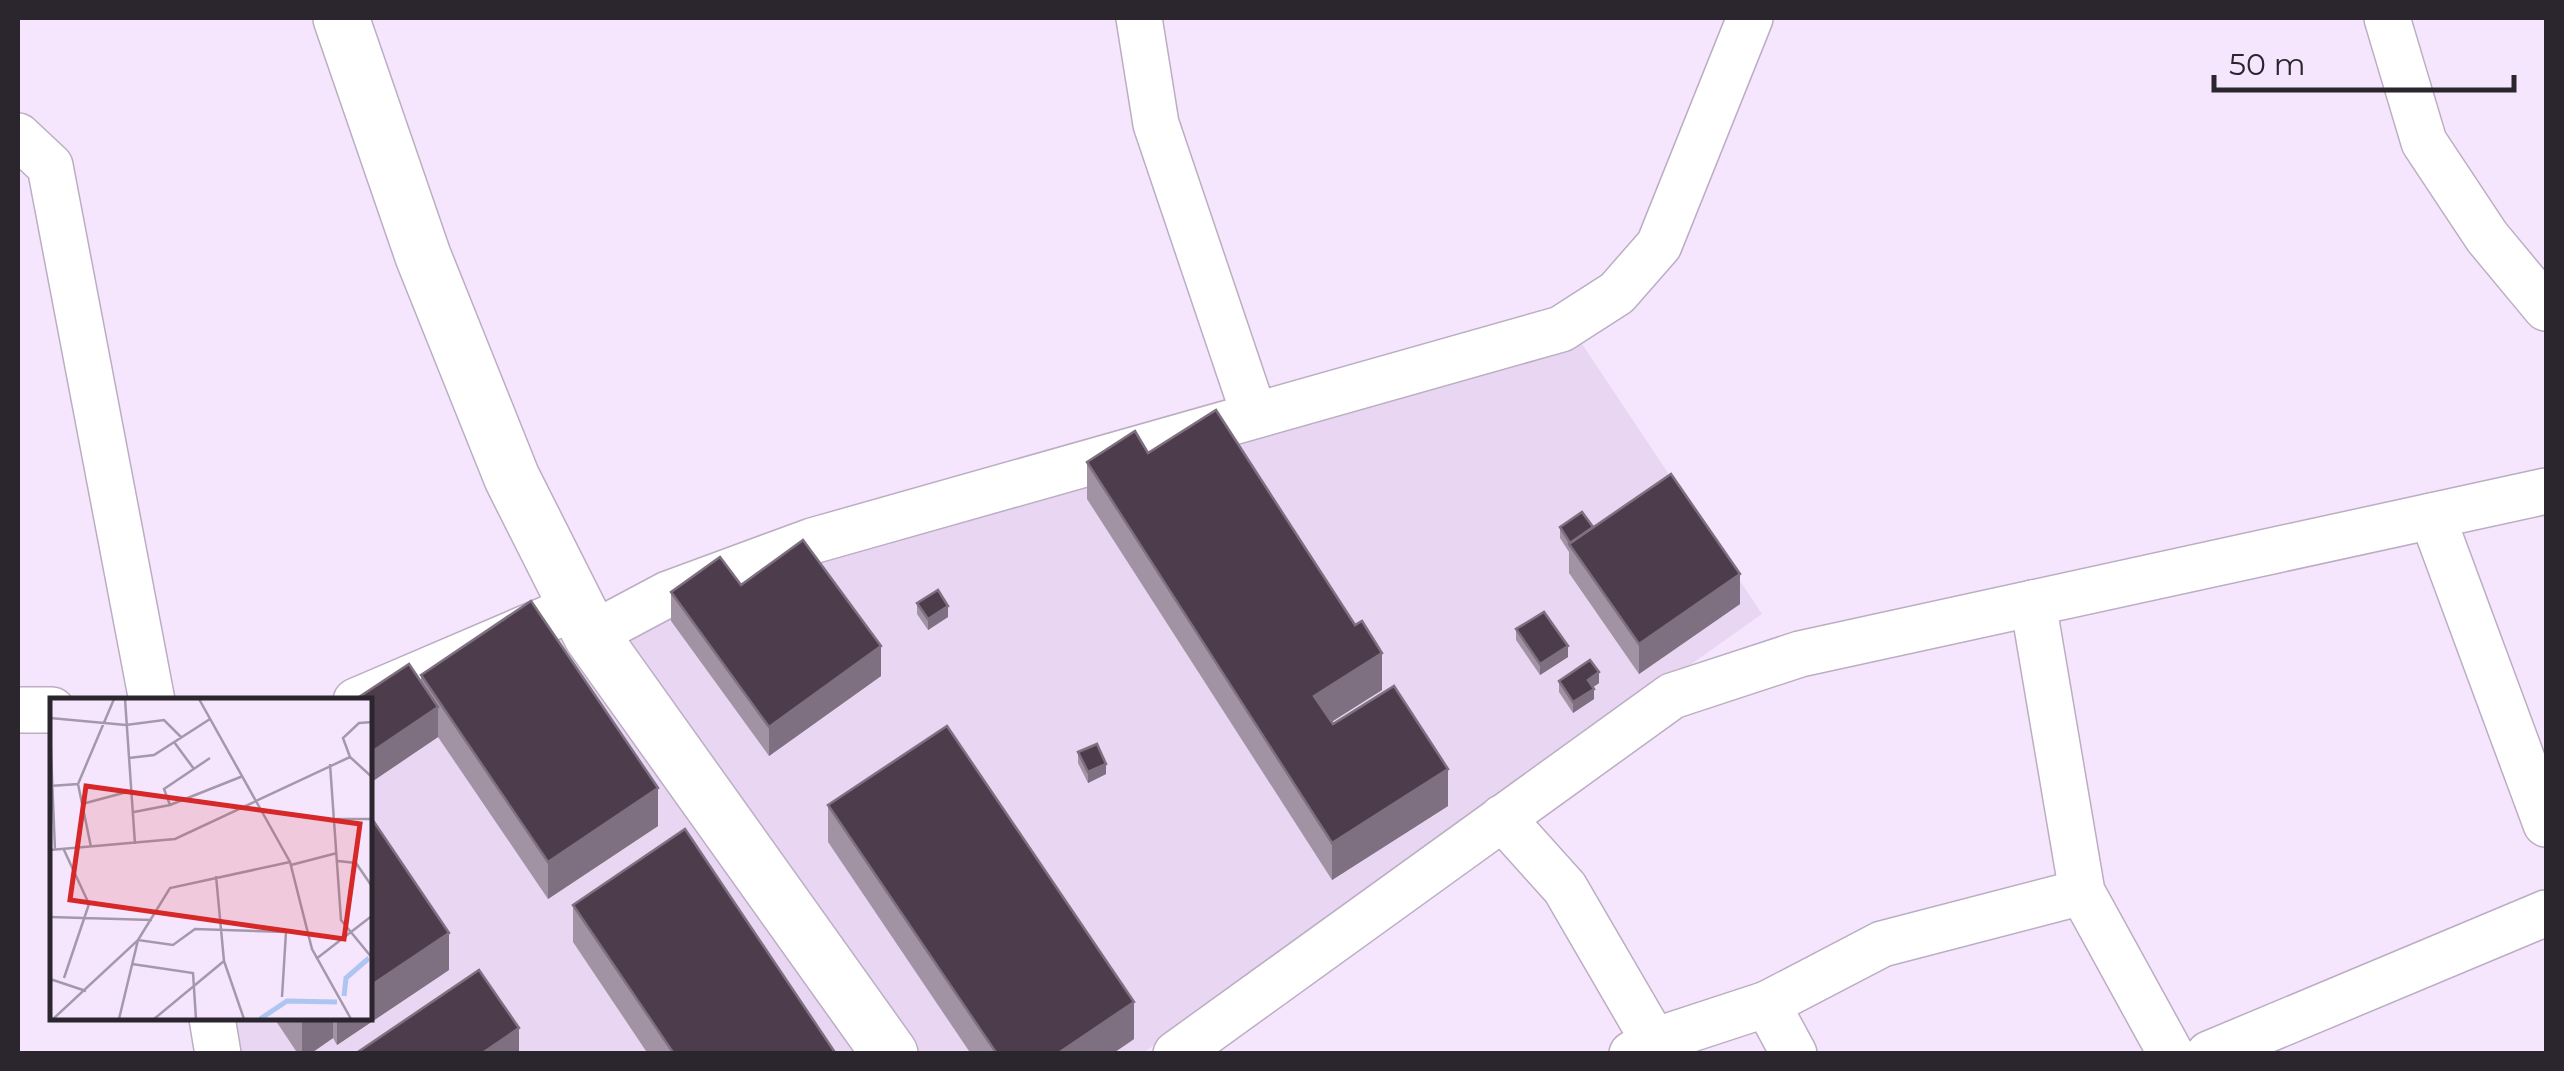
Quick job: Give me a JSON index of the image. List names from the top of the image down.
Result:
{
  "scale_bar": "50 m"
}
